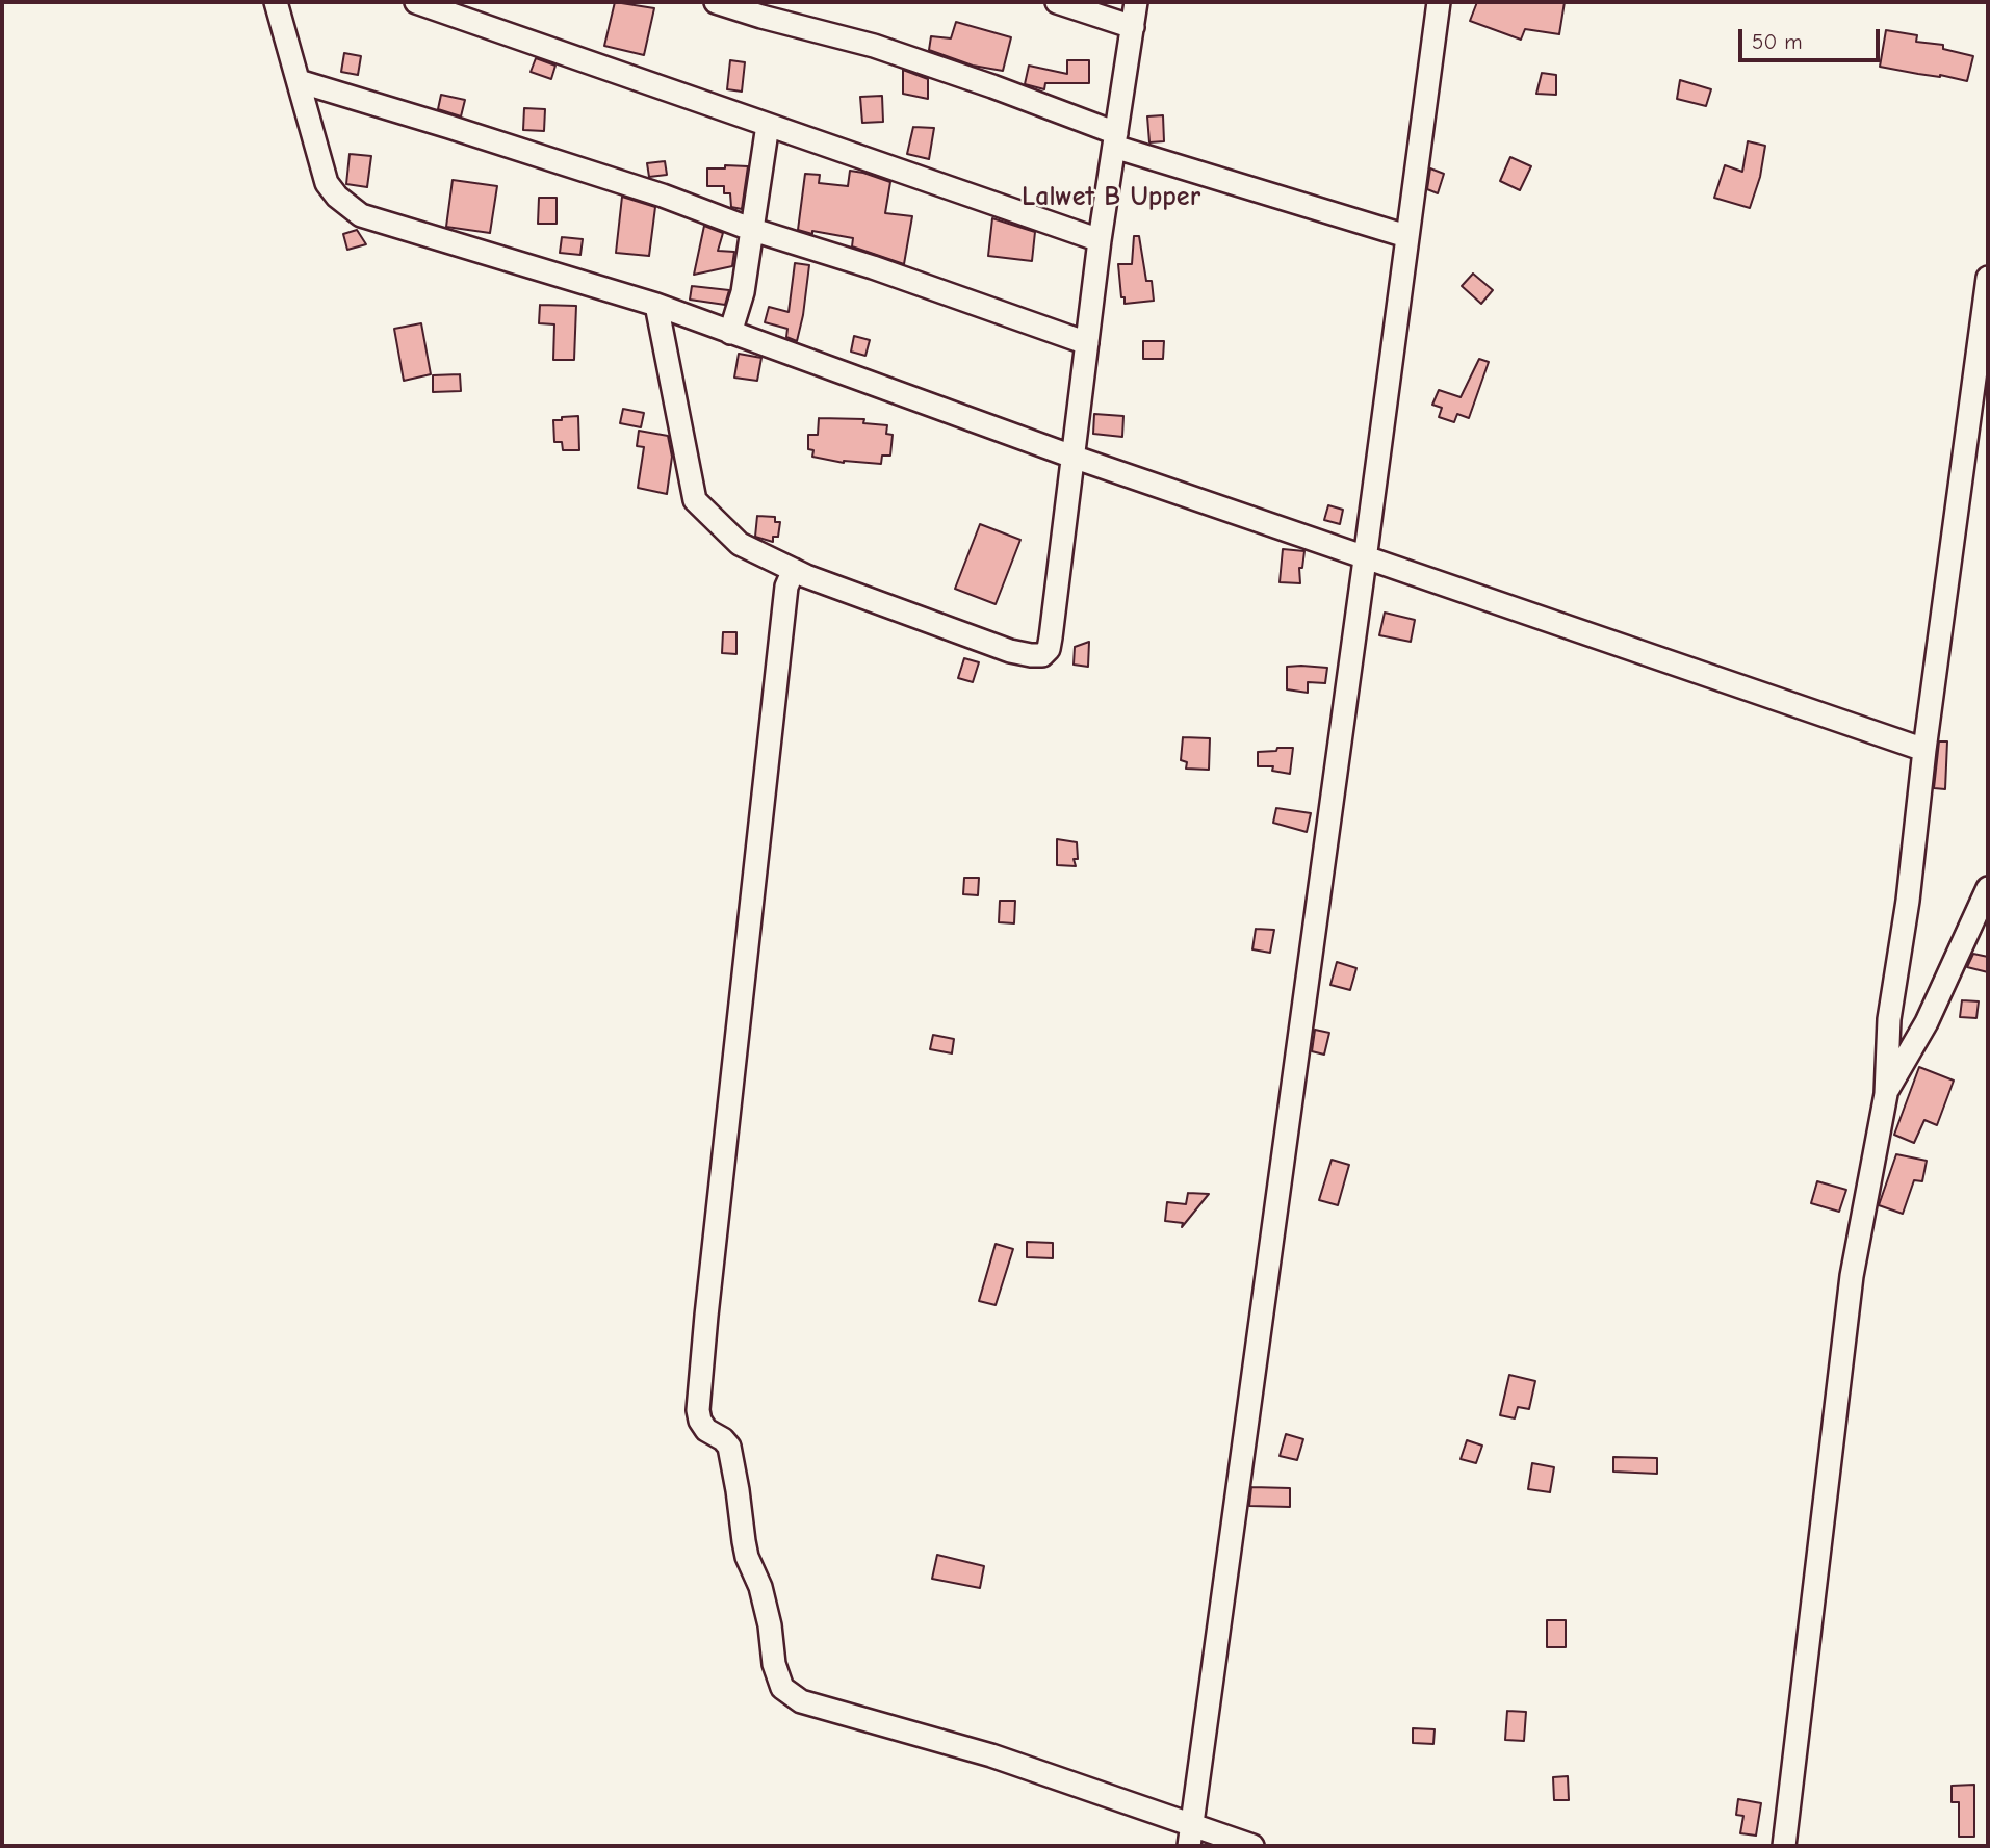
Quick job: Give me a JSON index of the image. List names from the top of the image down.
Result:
{
  "districts": ["Lalwet B Upper"],
  "scale_bar": "50 m"
}
